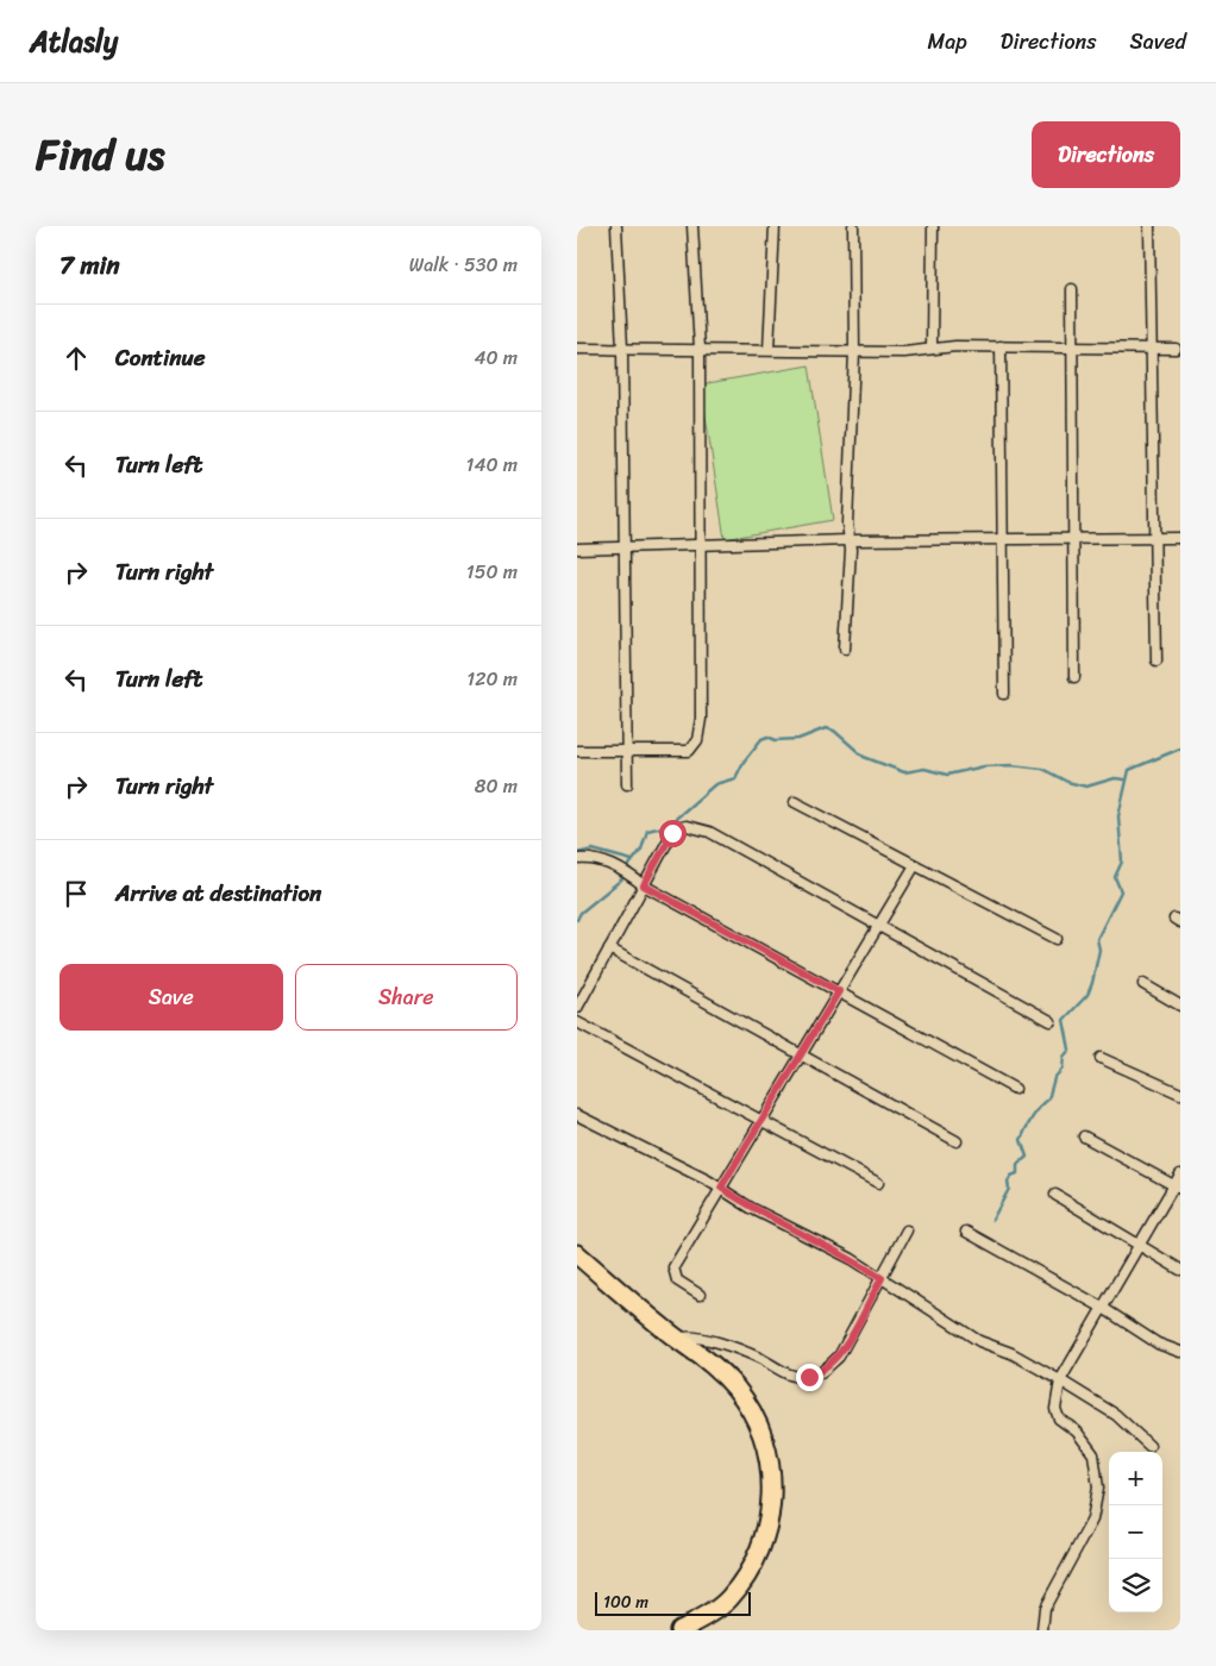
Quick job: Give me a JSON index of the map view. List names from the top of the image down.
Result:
{
  "scale_bar": "100 m",
  "page": {
    "header": "Atlasly",
    "nav": ["Map", "Directions", "Saved"],
    "title": "Find us",
    "buttons": [
      "Directions",
      ["Save", "Share"]
    ],
    "heading": ["7 min", "Walk · 530 m"],
    "list": [
      ["Continue", "40 m"],
      ["Turn left", "140 m"],
      ["Turn right", "150 m"],
      ["Turn left", "120 m"],
      ["Turn right", "80 m"],
      "Arrive at destination"
    ],
    "map_buttons": ["+", "−"],
    "scale": "100 m"
  }
}
